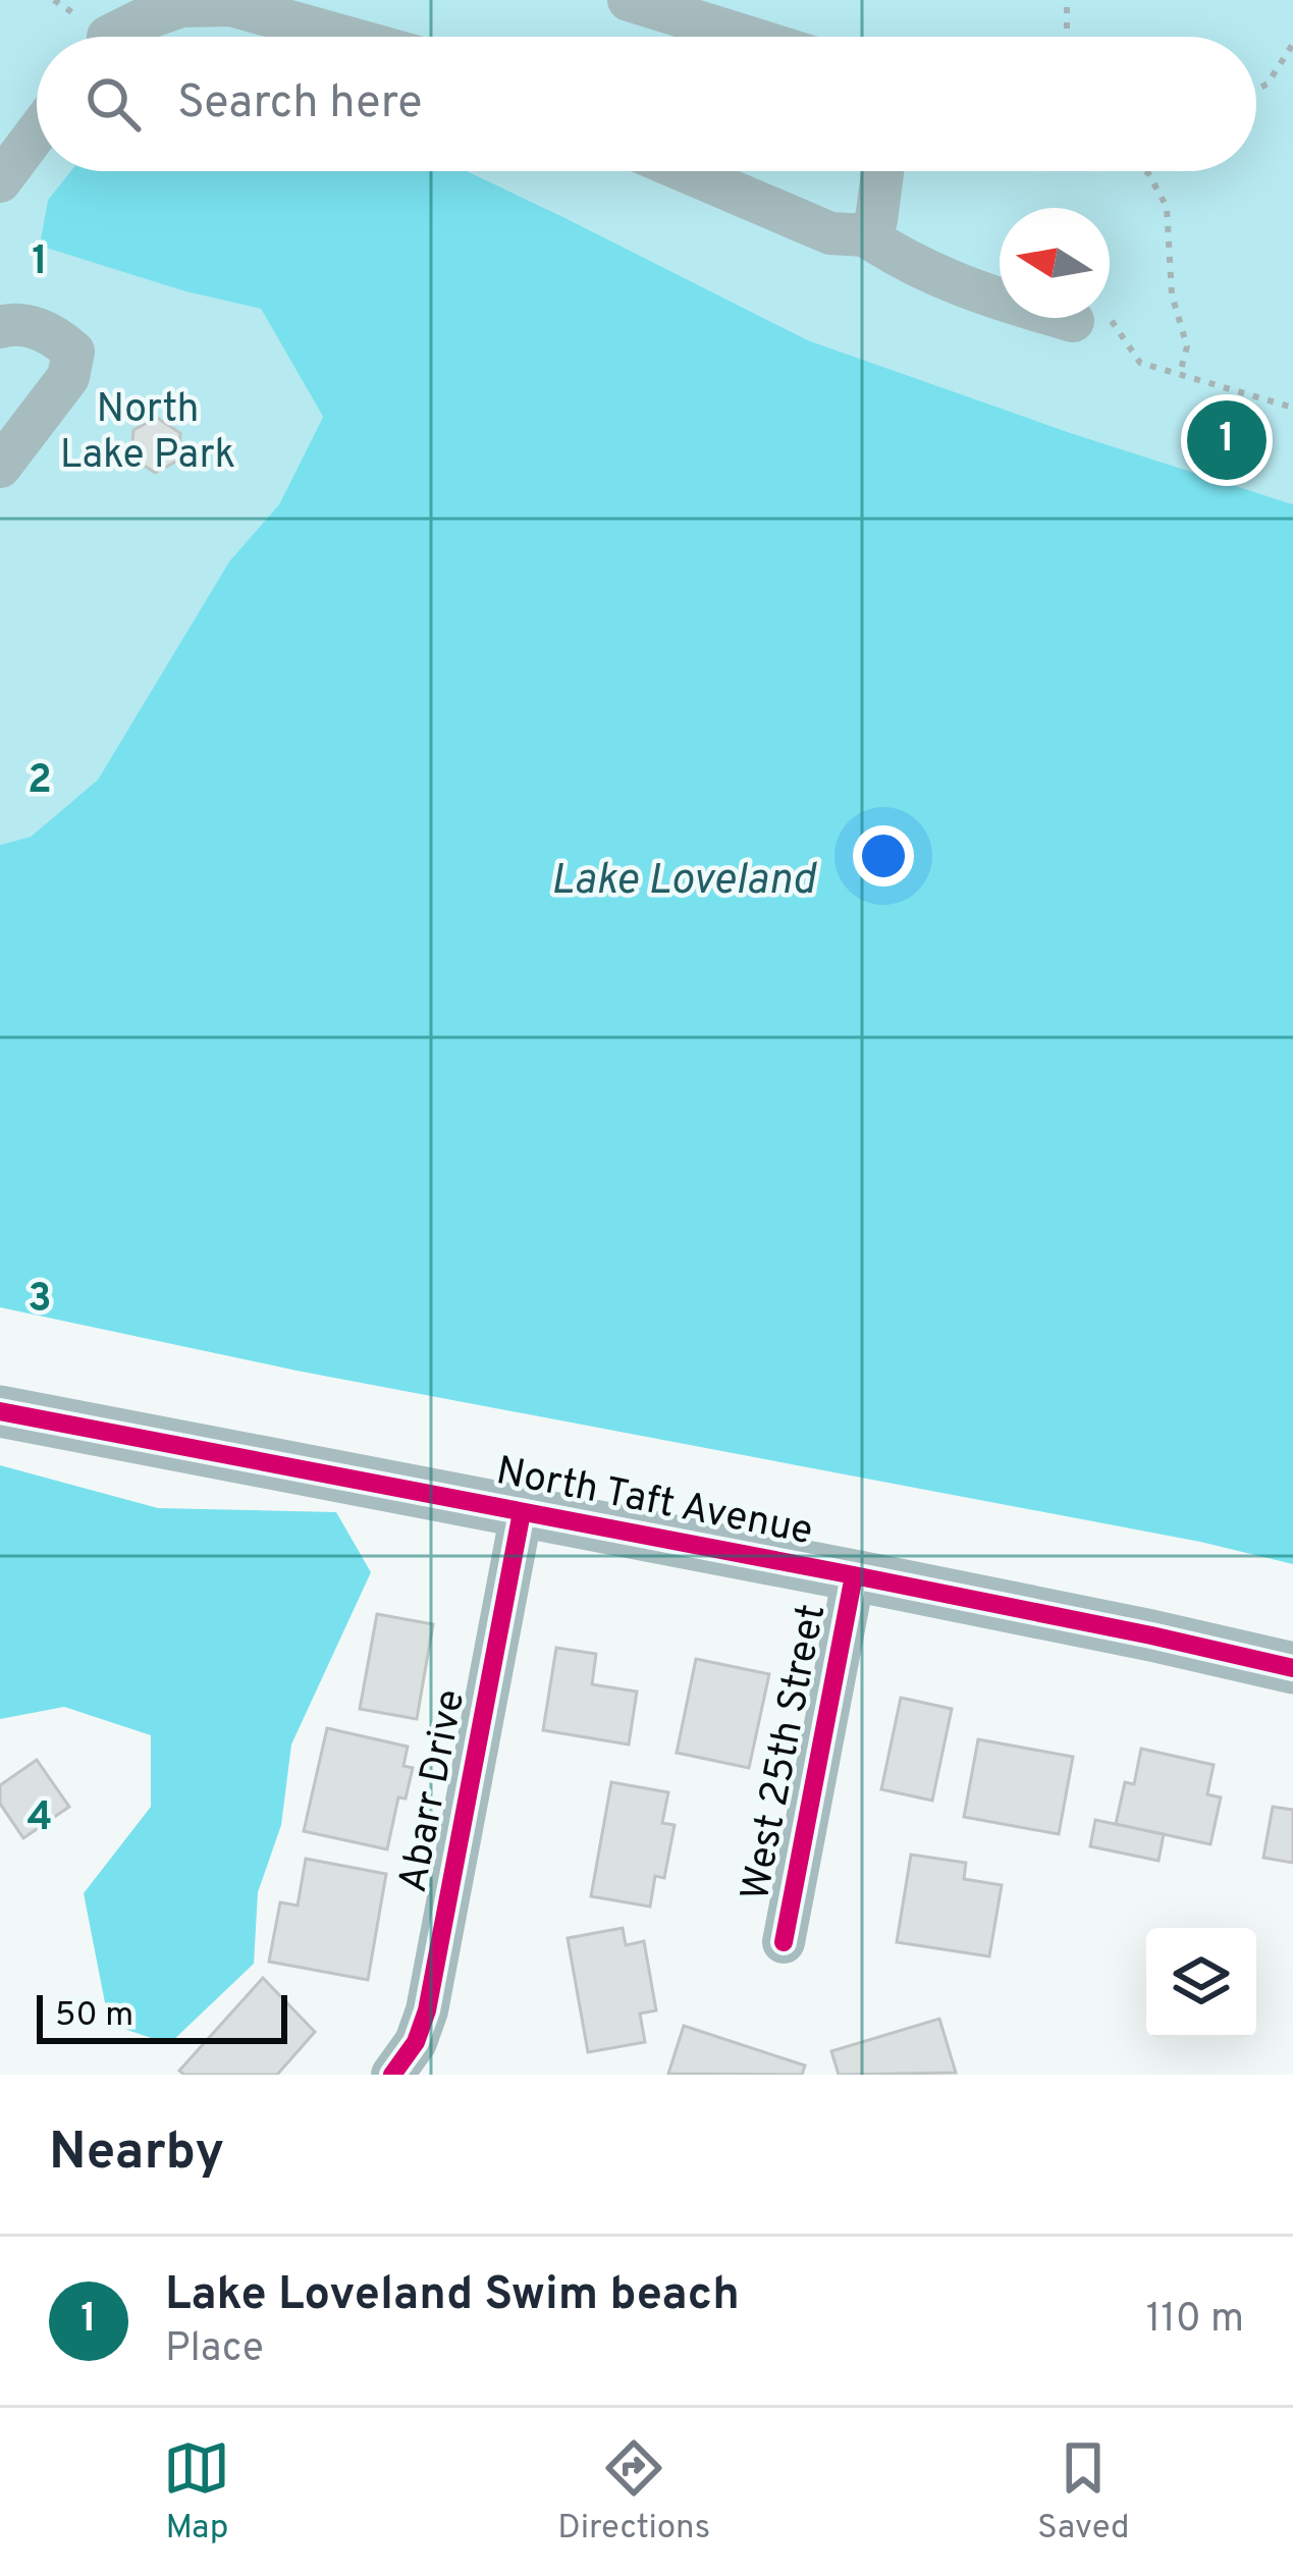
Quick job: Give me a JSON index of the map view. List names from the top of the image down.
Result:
{
  "streets": {
    "main road": ["North Taft Avenue"],
    "street": ["West 25th Street", "Abarr Drive"]
  },
  "crossings": [
    ["North Taft Avenue", "West 25th Street"],
    ["North Taft Avenue", "Abarr Drive"]
  ],
  "water": ["Lake Loveland"],
  "parks": ["North Lake Park"],
  "scale_bar": "50 m",
  "north": "left",
  "page": {
    "search": "Search here",
    "pins": "1",
    "scale": "50 m",
    "heading": "Nearby",
    "list": [
      {
        "mark": "1",
        "name": "Lake Loveland Swim beach",
        "note": "Place",
        "value": "110 m"
      }
    ],
    "nav": ["Map", "Directions", "Saved"]
  },
  "grid": {
    "rows": [
      "1",
      "2",
      "3",
      "4"
    ]
  }
}
